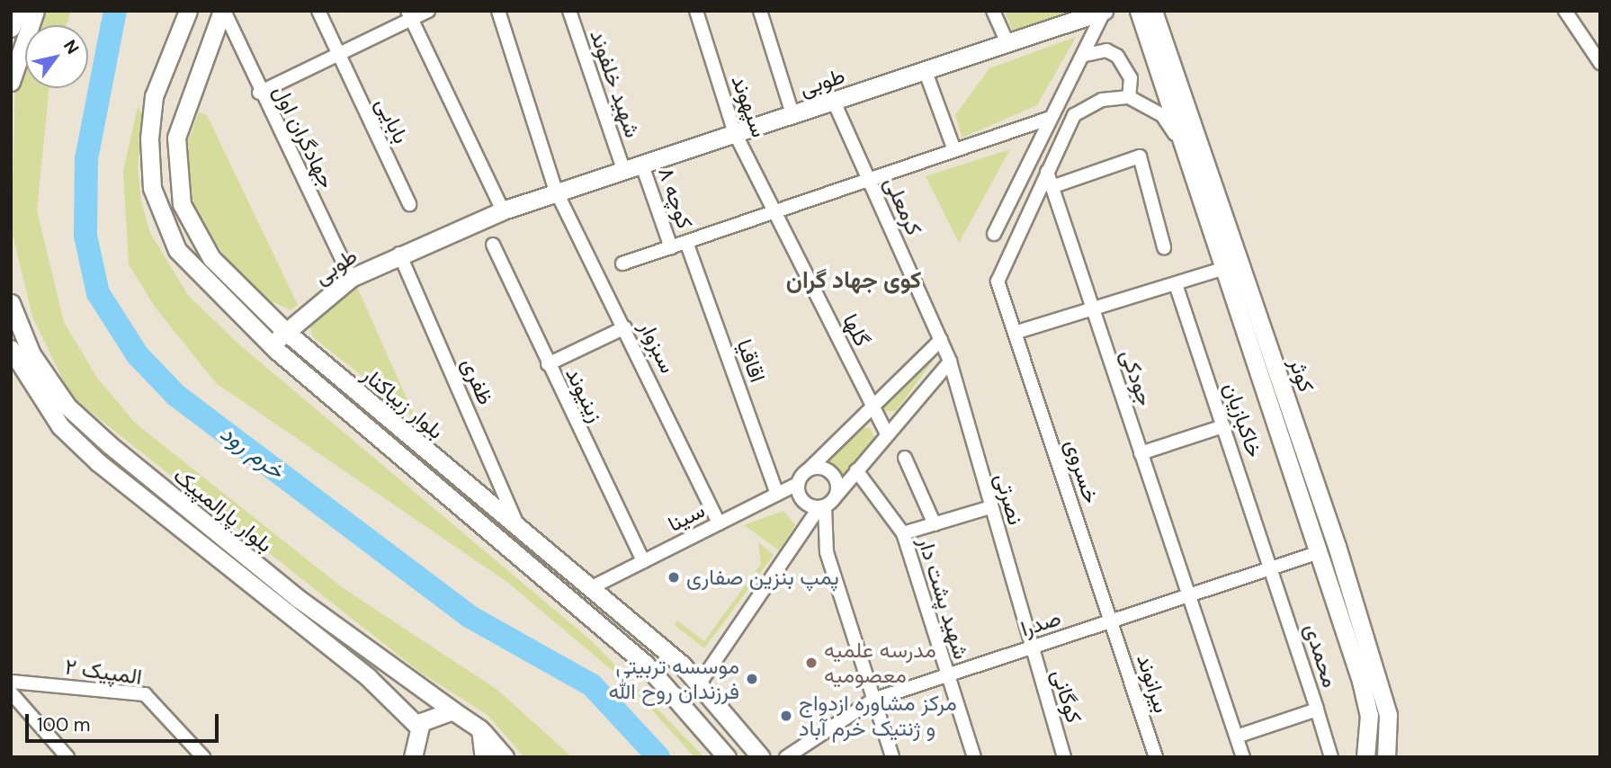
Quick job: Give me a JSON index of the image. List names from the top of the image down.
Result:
{
  "streets": {
    "main road": [
      "طوبی",
      "کوثر",
      "بلوار زیباکنار",
      "بلوار پارالمپیک"
    ],
    "street": [
      "شهید خلفوند",
      "سپهوند",
      "بابایی",
      "جهادگران اول",
      "کوچه ۸",
      "کرمعلی",
      "گلها",
      "سبزوار",
      "اقاقیا",
      "جودکی",
      "ظفری",
      "زینیوند",
      "خاکبازیان",
      "خسروی",
      "نصرتی",
      "سینا",
      "شهید پشت دار",
      "صدرا",
      "محمدی",
      "المپیک ۲",
      "بیرانوند",
      "کوگانی"
    ]
  },
  "crossings": [
    ["طوبی", "شهید خلفوند"],
    ["طوبی", "سپهوند"],
    ["طوبی", "جهادگران اول"],
    ["طوبی", "کوچه ۸"],
    ["طوبی", "کرمعلی"],
    ["طوبی", "سبزوار"],
    ["طوبی", "ظفری"],
    ["طوبی", "بلوار زیباکنار"],
    ["سپهوند", "گلها"],
    ["جهادگران اول", "بلوار زیباکنار"],
    ["کرمعلی", "نصرتی"],
    ["سبزوار", "سینا"],
    ["اقاقیا", "سینا"],
    ["کوثر", "صدرا"],
    ["جودکی", "خسروی"],
    ["جودکی", "صدرا"],
    ["ظفری", "بلوار زیباکنار"],
    ["زینیوند", "سینا"],
    ["بلوار زیباکنار", "سینا"],
    ["خاکبازیان", "صدرا"],
    ["خاکبازیان", "محمدی"],
    ["خسروی", "صدرا"],
    ["خسروی", "بیرانوند"],
    ["نصرتی", "صدرا"],
    ["نصرتی", "کوگانی"],
    ["شهید پشت دار", "صدرا"],
    ["صدرا", "محمدی"],
    ["صدرا", "بیرانوند"],
    ["صدرا", "کوگانی"]
  ],
  "districts": ["کوی جهاد گران"],
  "water": ["خرم رود"],
  "places": [
    "پمپ بنزین صفاری",
    "مدرسه علمیه معصومیه",
    "موسسه تربیتی فرزندان روح الله",
    "مرکز مشاوره ازدواج و ژنتیک خرم آباد"
  ],
  "scale_bar": "100 m",
  "north": "top right"
}
